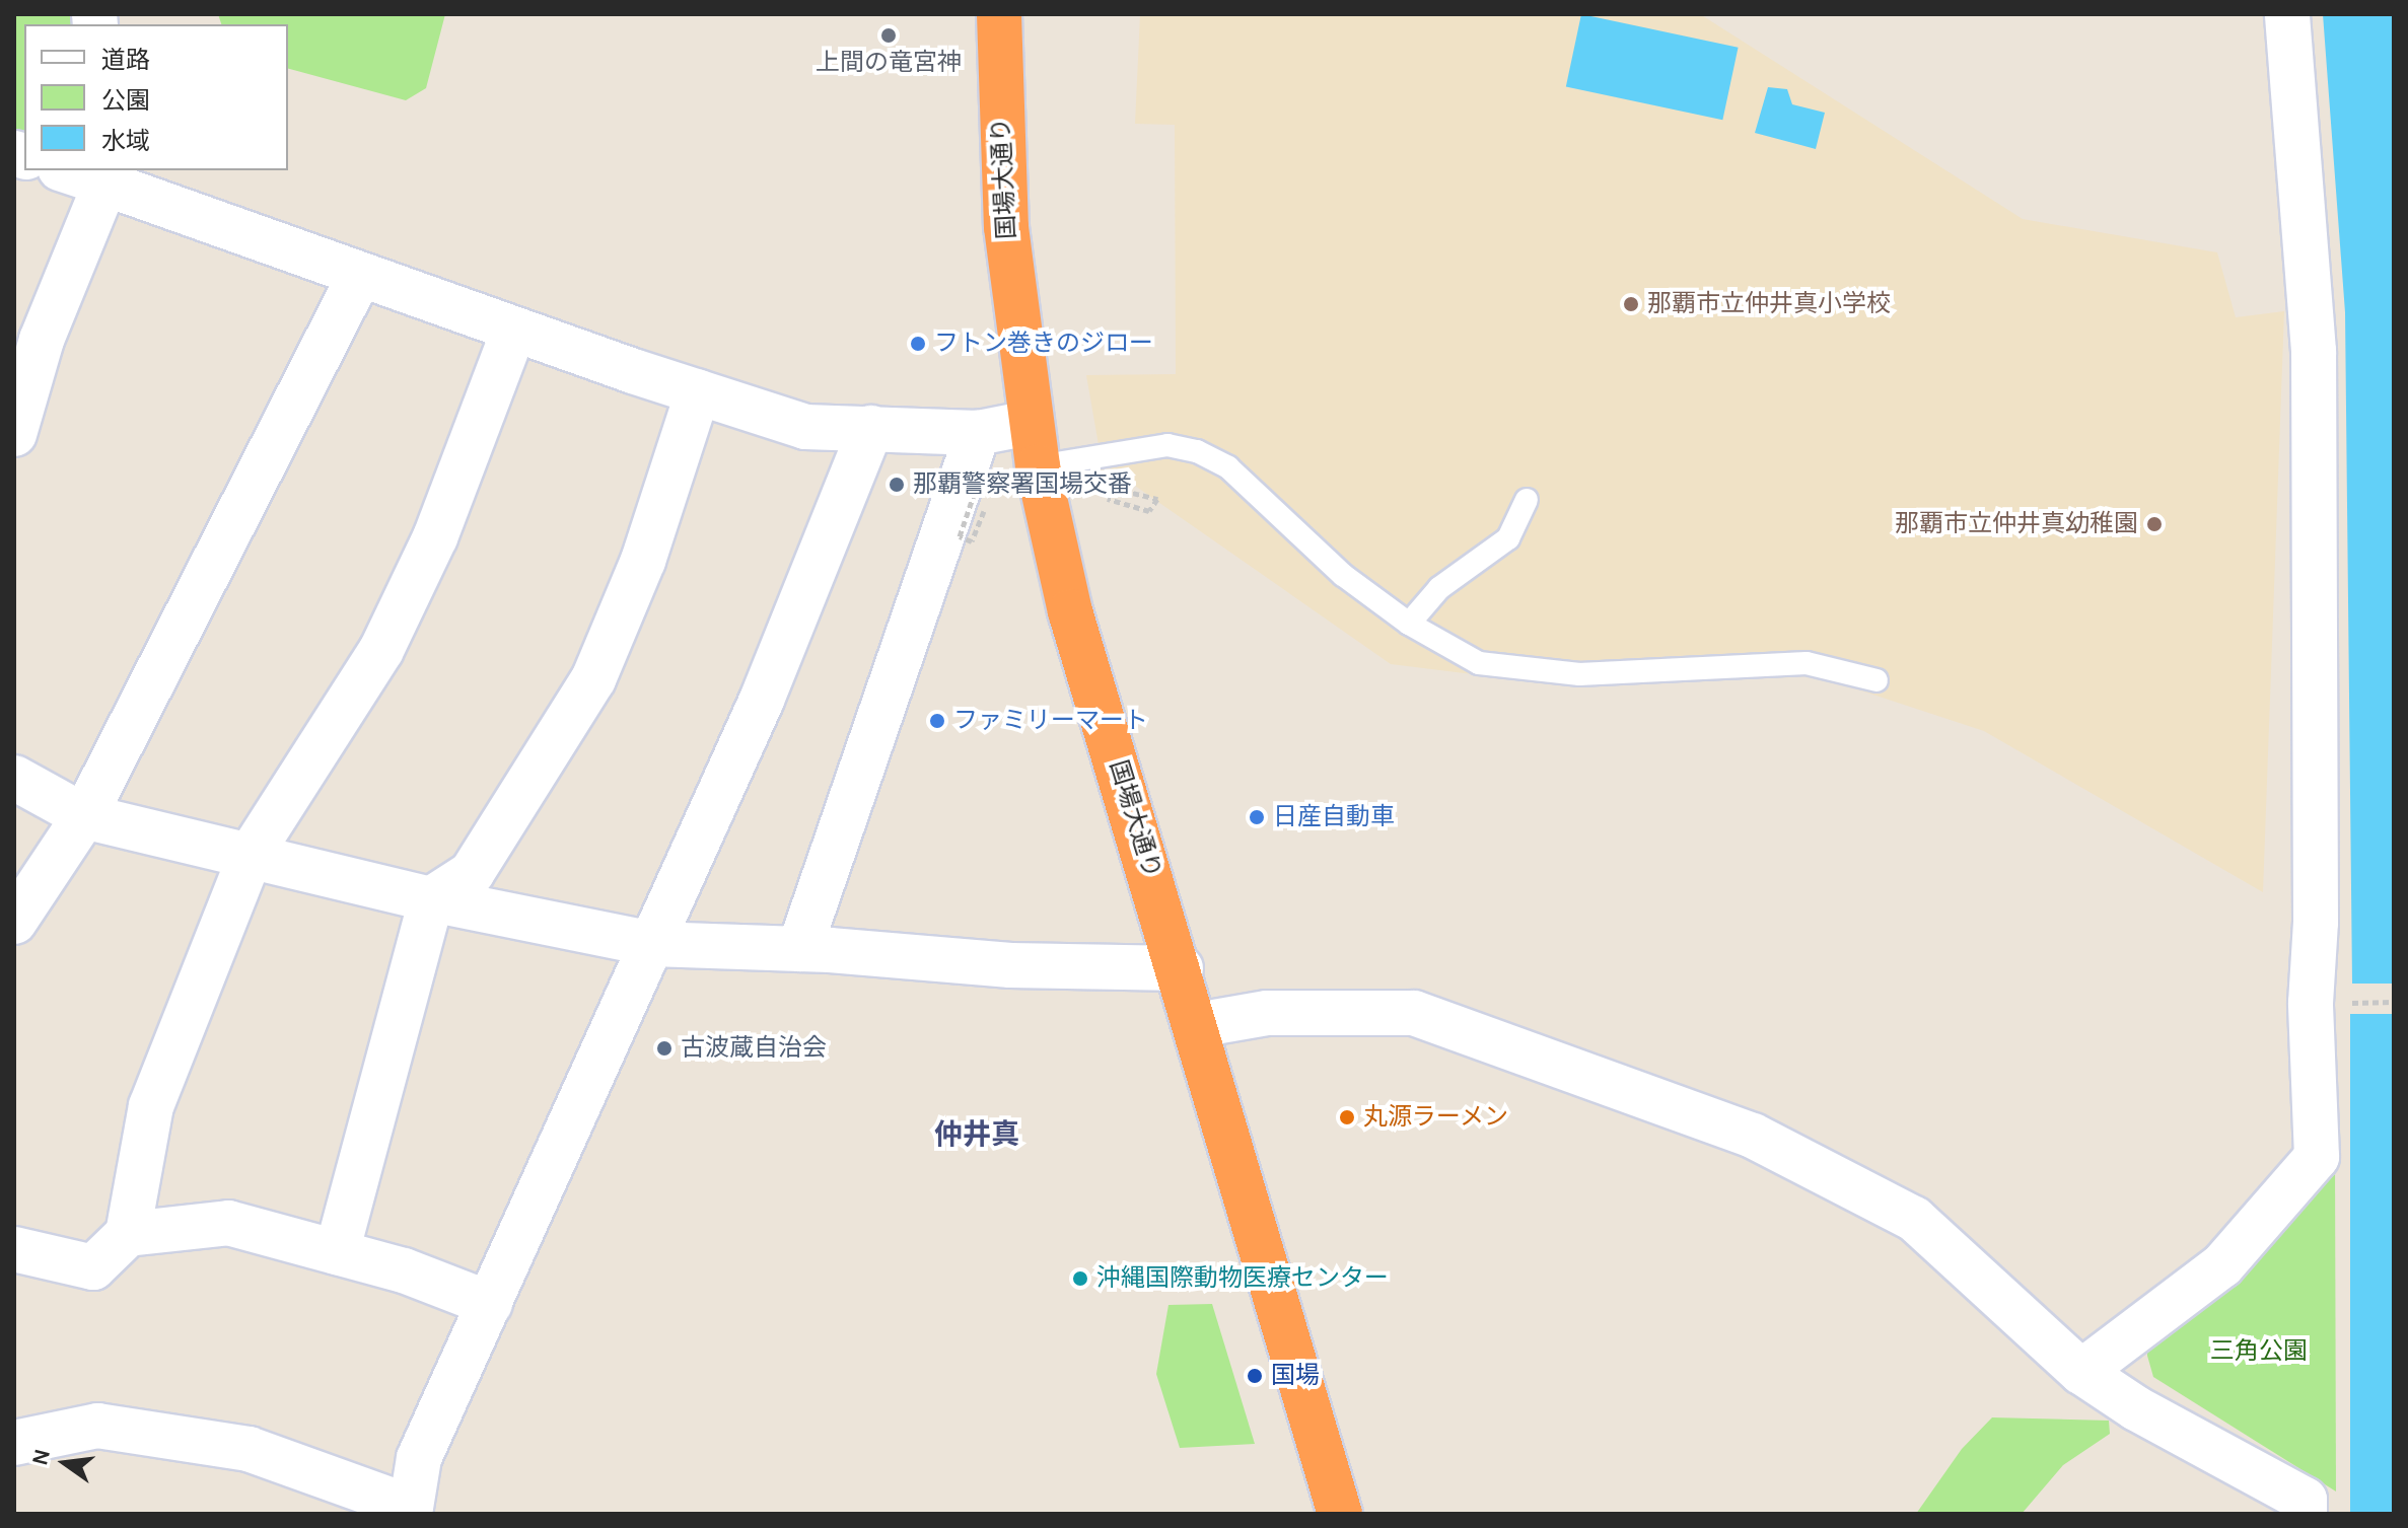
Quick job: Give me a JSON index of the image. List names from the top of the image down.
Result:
{
  "streets": {
    "highway": ["国場大通り"]
  },
  "districts": ["仲井真"],
  "parks": ["三角公園"],
  "places": [
    "上間の竜宮神",
    "那覇市立仲井真小学校",
    "フトン巻きのジロー",
    "那覇警察署国場交番",
    "那覇市立仲井真幼稚園",
    "ファミリーマート",
    "日産自動車",
    "古波蔵自治会",
    "丸源ラーメン",
    "沖縄国際動物医療センター",
    "国場"
  ],
  "legend": ["道路", "公園", "水域"],
  "north": "left"
}
